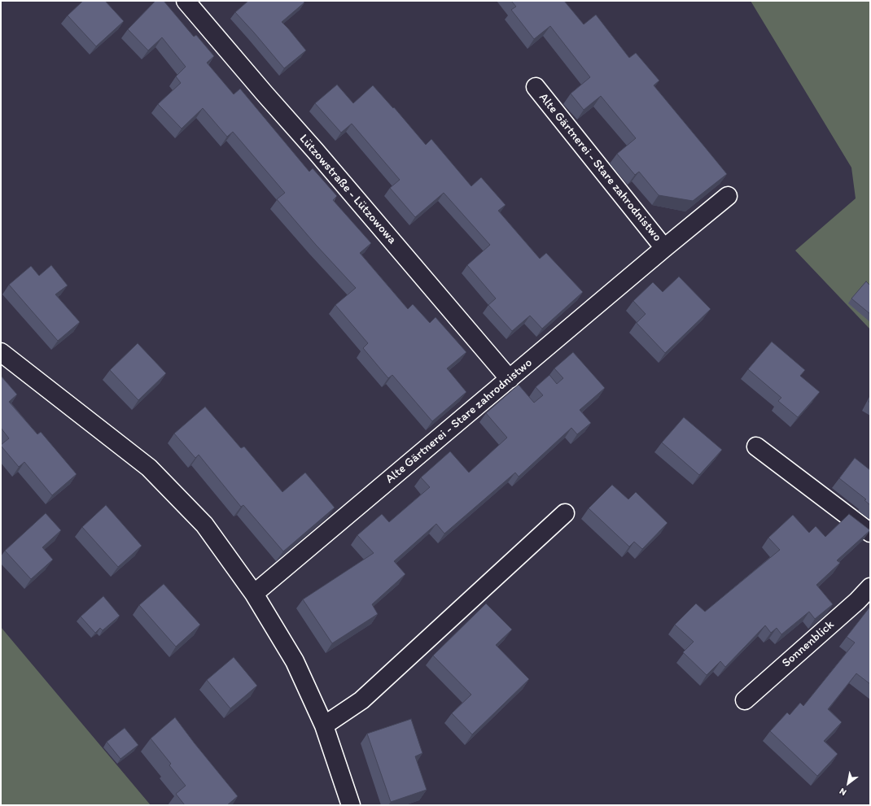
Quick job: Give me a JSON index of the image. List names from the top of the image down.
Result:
{
  "streets": {
    "street": ["Alte Gärtnerei - Stare zahrodnistwo", "Lützowstraße - Lützowowa", "Sonnenblick"]
  },
  "crossings": [
    ["Alte Gärtnerei - Stare zahrodnistwo", "Lützowstraße - Lützowowa"]
  ],
  "north": "bottom left"
}
